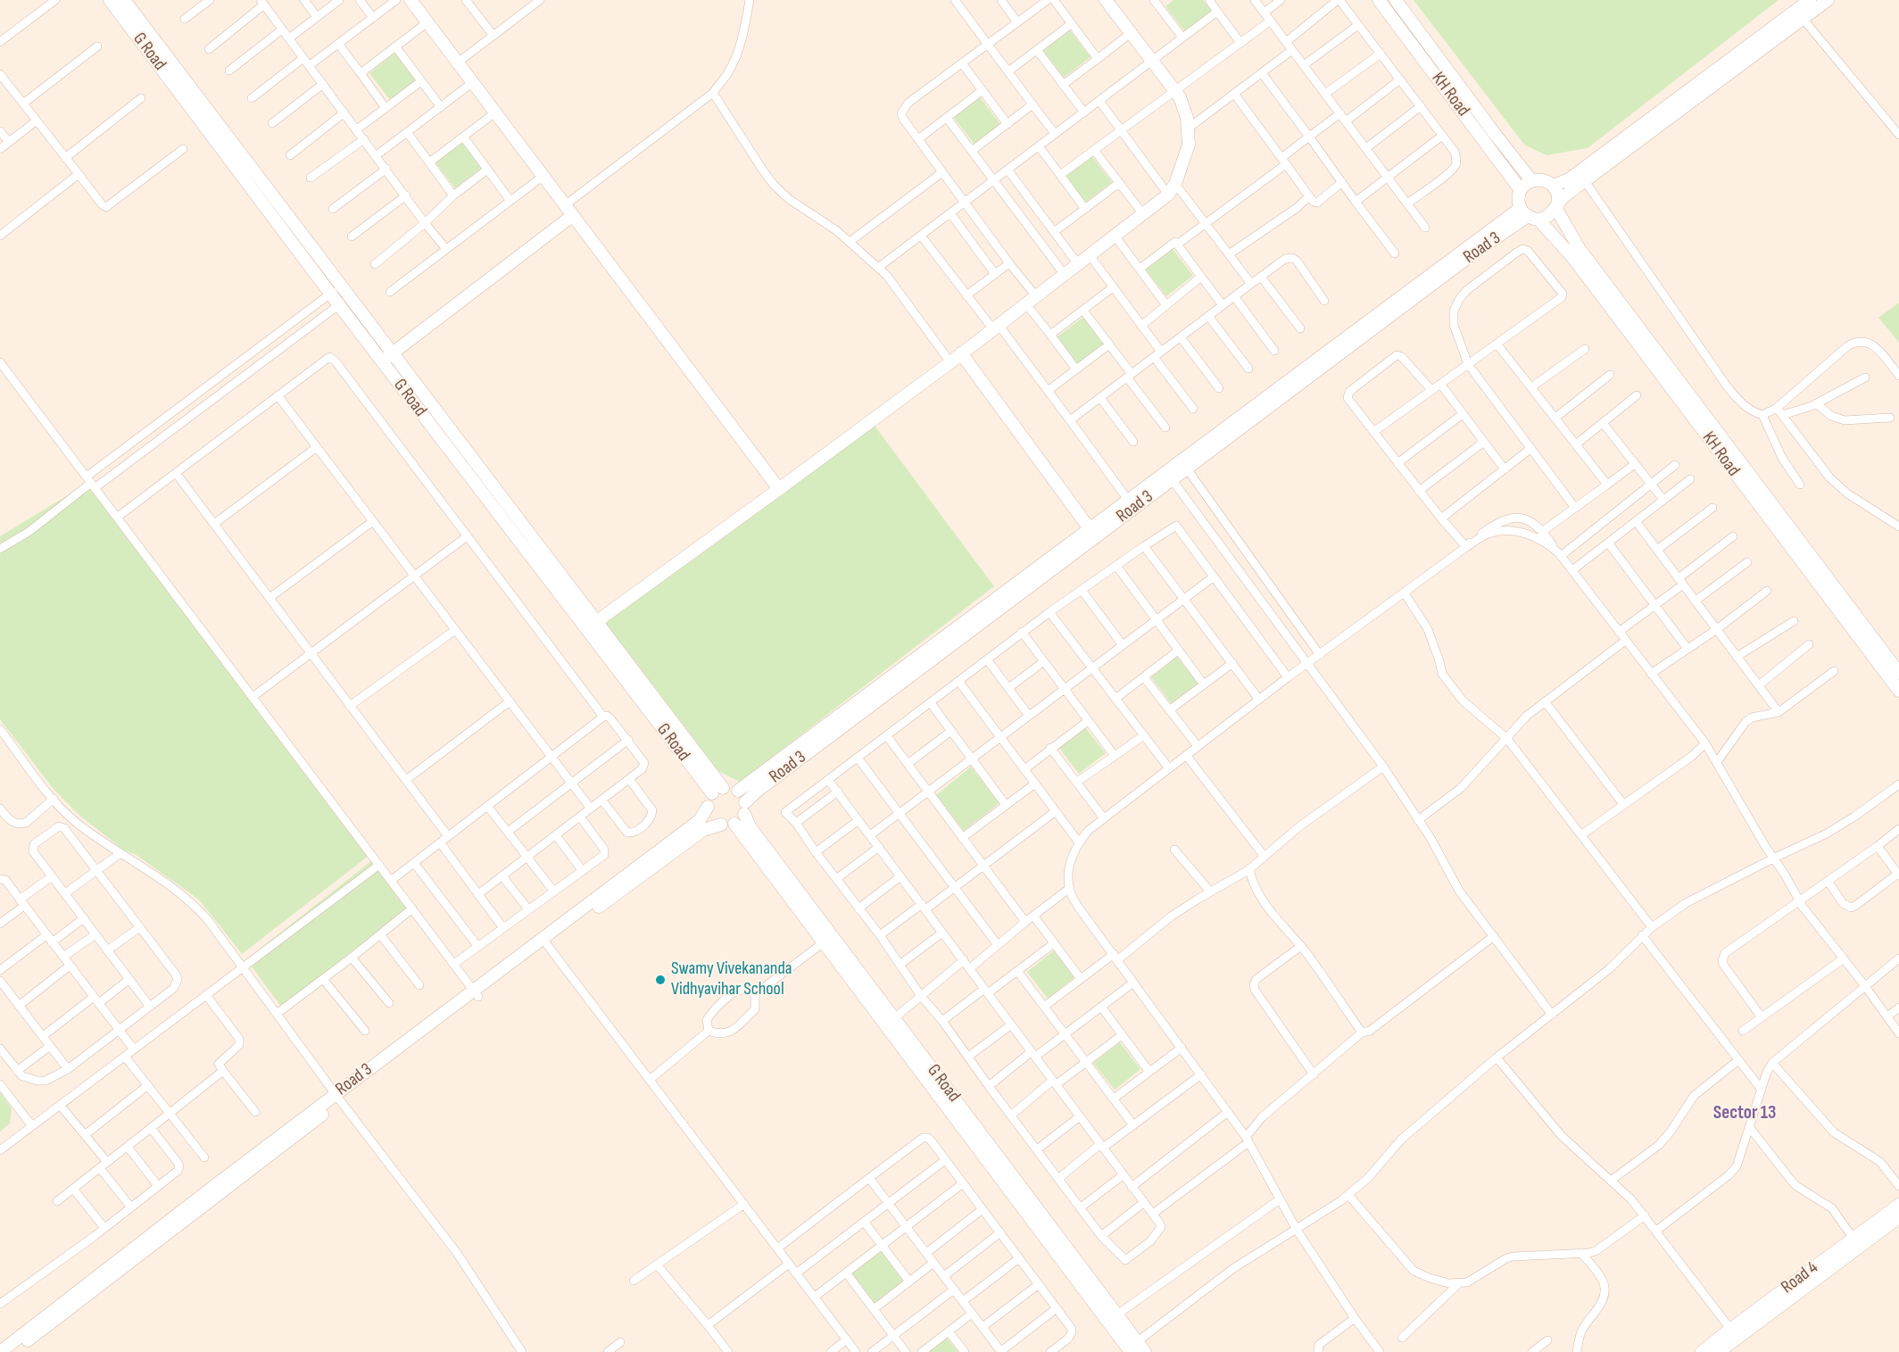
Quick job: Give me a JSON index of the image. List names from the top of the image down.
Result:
{
  "streets": {
    "street": [
      "G Road",
      "KH Road",
      "Road 3",
      "Road 4"
    ]
  },
  "crossings": [
    ["G Road", "Road 3"],
    ["KH Road", "Road 3"]
  ],
  "districts": ["Sector 13"],
  "places": ["Swamy Vivekananda Vidhyavihar School"]
}
